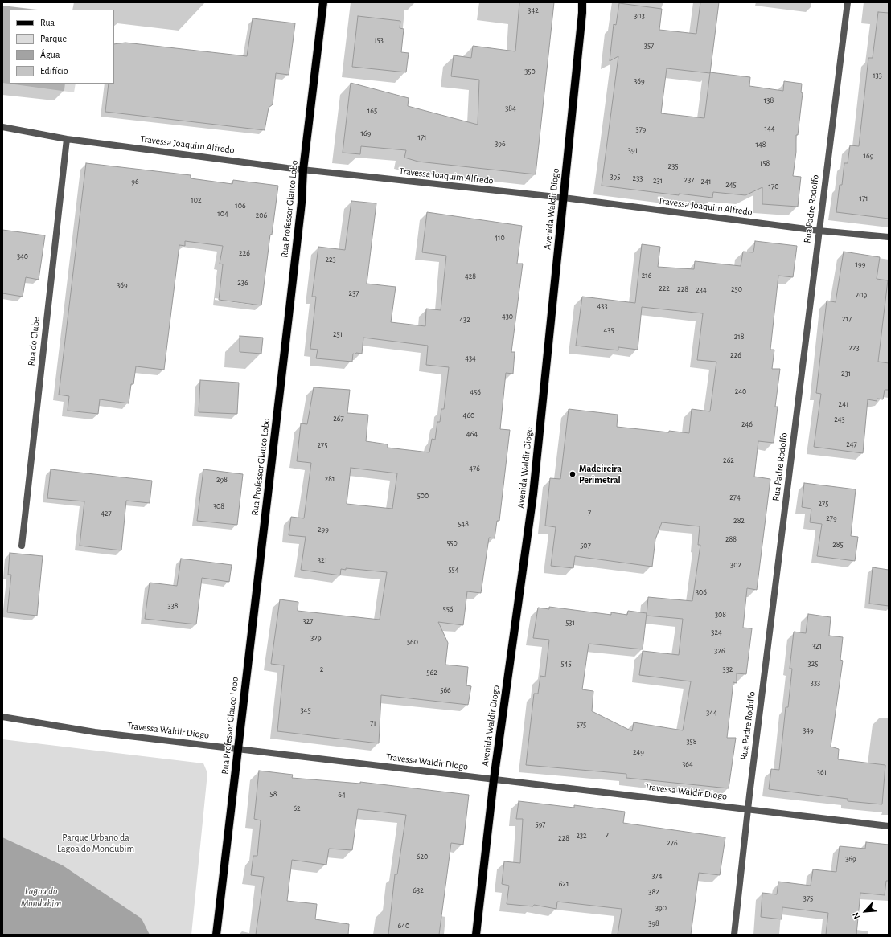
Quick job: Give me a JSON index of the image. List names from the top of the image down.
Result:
{
  "streets": {
    "main road": ["Rua Professor Glauco Lobo", "Avenida Waldir Diogo"],
    "street": [
      "Travessa Joaquim Alfredo",
      "Rua Padre Rodolfo",
      "Rua do Clube",
      "Travessa Waldir Diogo"
    ]
  },
  "crossings": [
    ["Travessa Joaquim Alfredo", "Rua Professor Glauco Lobo"],
    ["Travessa Joaquim Alfredo", "Avenida Waldir Diogo"],
    ["Travessa Joaquim Alfredo", "Rua Padre Rodolfo"],
    ["Travessa Joaquim Alfredo", "Rua do Clube"],
    ["Rua Professor Glauco Lobo", "Travessa Waldir Diogo"],
    ["Avenida Waldir Diogo", "Travessa Waldir Diogo"],
    ["Rua Padre Rodolfo", "Travessa Waldir Diogo"]
  ],
  "water": ["Lagoa do Mondubim"],
  "parks": ["Parque Urbano da Lagoa do Mondubim"],
  "places": ["Madeireira Perimetral"],
  "house_numbers": [
    "342",
    "303",
    "153",
    "357",
    "350",
    "133",
    "369",
    "138",
    "384",
    "165",
    "144",
    "379",
    "169",
    "171",
    "396",
    "148",
    "391",
    "169",
    "158",
    "235",
    "395",
    "233",
    "237",
    "231",
    "96",
    "241",
    "245",
    "170",
    "171",
    "102",
    "106",
    "104",
    "206",
    "410",
    "226",
    "340",
    "223",
    "199",
    "216",
    "428",
    "236",
    "369",
    "222",
    "228",
    "250",
    "234",
    "237",
    "209",
    "433",
    "430",
    "217",
    "432",
    "435",
    "251",
    "218",
    "223",
    "226",
    "434",
    "231",
    "240",
    "456",
    "241",
    "460",
    "267",
    "243",
    "246",
    "464",
    "247",
    "275",
    "262",
    "476",
    "281",
    "298",
    "500",
    "274",
    "275",
    "308",
    "7",
    "427",
    "279",
    "282",
    "548",
    "299",
    "288",
    "550",
    "285",
    "507",
    "321",
    "302",
    "554",
    "306",
    "338",
    "556",
    "308",
    "327",
    "531",
    "324",
    "329",
    "560",
    "321",
    "326",
    "545",
    "325",
    "2",
    "332",
    "562",
    "333",
    "566",
    "345",
    "344",
    "71",
    "575",
    "349",
    "358",
    "249",
    "364",
    "361",
    "58",
    "64",
    "62",
    "597",
    "2",
    "232",
    "228",
    "276",
    "620",
    "369",
    "374",
    "621",
    "632",
    "382",
    "375",
    "390",
    "398",
    "640"
  ],
  "legend": [
    "Rua",
    "Parque",
    "Água",
    "Edifício"
  ],
  "north": "bottom left"
}
